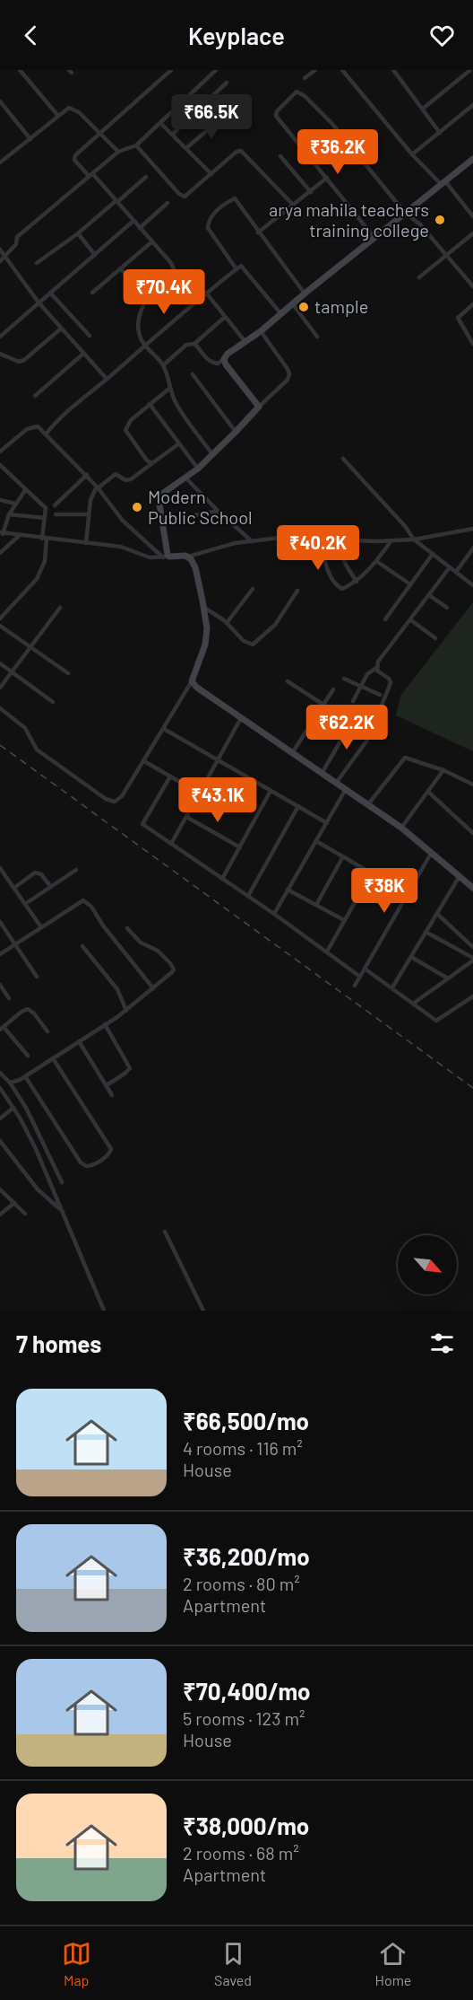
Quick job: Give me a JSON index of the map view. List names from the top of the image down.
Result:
{
  "places": ["arya mahila teachers training college", "tample", "Modern Public School"],
  "north": "bottom right",
  "page": {
    "header": "Keyplace",
    "price": [
      "₹66.5K",
      "₹36.2K",
      "₹70.4K",
      "₹40.2K",
      "₹62.2K",
      "₹43.1K",
      "₹38K"
    ],
    "heading": "7 homes",
    "list": [
      {
        "name": "₹66,500/mo",
        "note": "4 rooms · 116 m² · House"
      },
      {
        "name": "₹36,200/mo",
        "note": "2 rooms · 80 m² · Apartment"
      },
      {
        "name": "₹70,400/mo",
        "note": "5 rooms · 123 m² · House"
      },
      {
        "name": "₹38,000/mo",
        "note": "2 rooms · 68 m² · Apartment"
      }
    ],
    "tabs": ["Map", "Saved", "Home"]
  }
}
